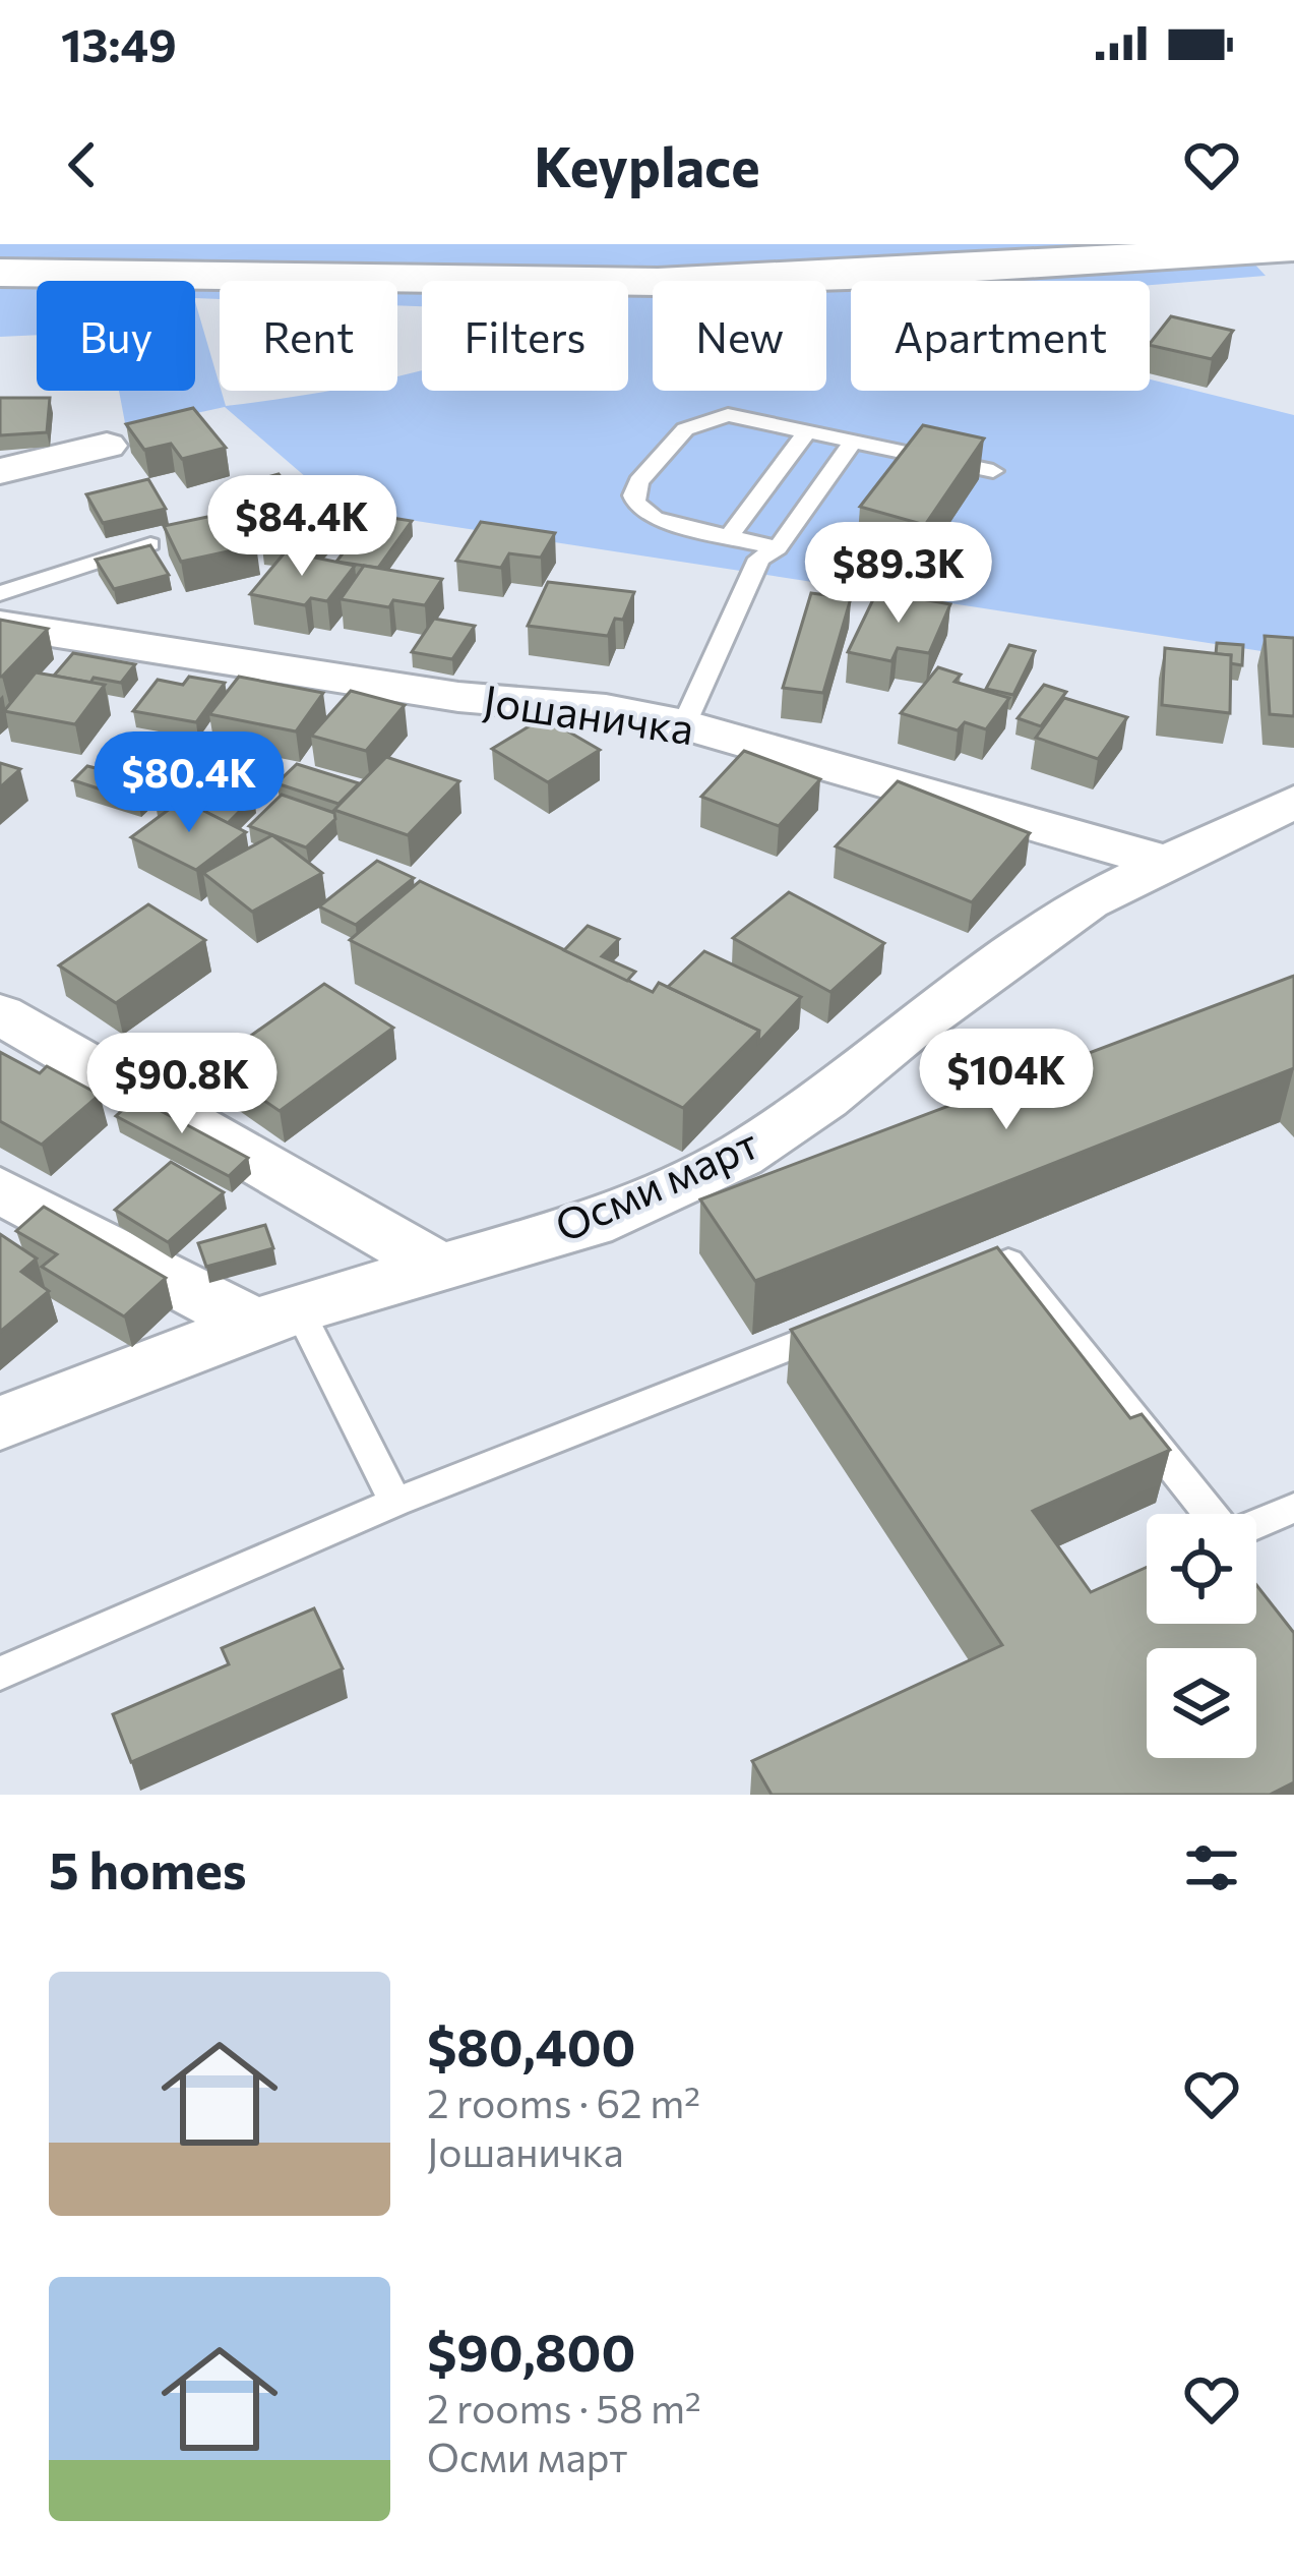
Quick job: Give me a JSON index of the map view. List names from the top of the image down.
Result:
{
  "streets": {
    "street": ["Јошаничка", "Осми март"]
  },
  "crossings": [
    ["Јошаничка", "Осми март"]
  ],
  "page": {
    "status": "13:49",
    "header": "Keyplace",
    "chip": [
      "Buy",
      "Rent",
      "Filters",
      "New",
      "Apartment"
    ],
    "price": [
      "$84.4K",
      "$89.3K",
      "$80.4K",
      "$104K",
      "$90.8K"
    ],
    "heading": "5 homes",
    "list": [
      {
        "name": "$80,400",
        "note": "2 rooms · 62 m² · Јошаничка"
      },
      {
        "name": "$90,800",
        "note": "2 rooms · 58 m² · Осми март"
      }
    ]
  }
}
